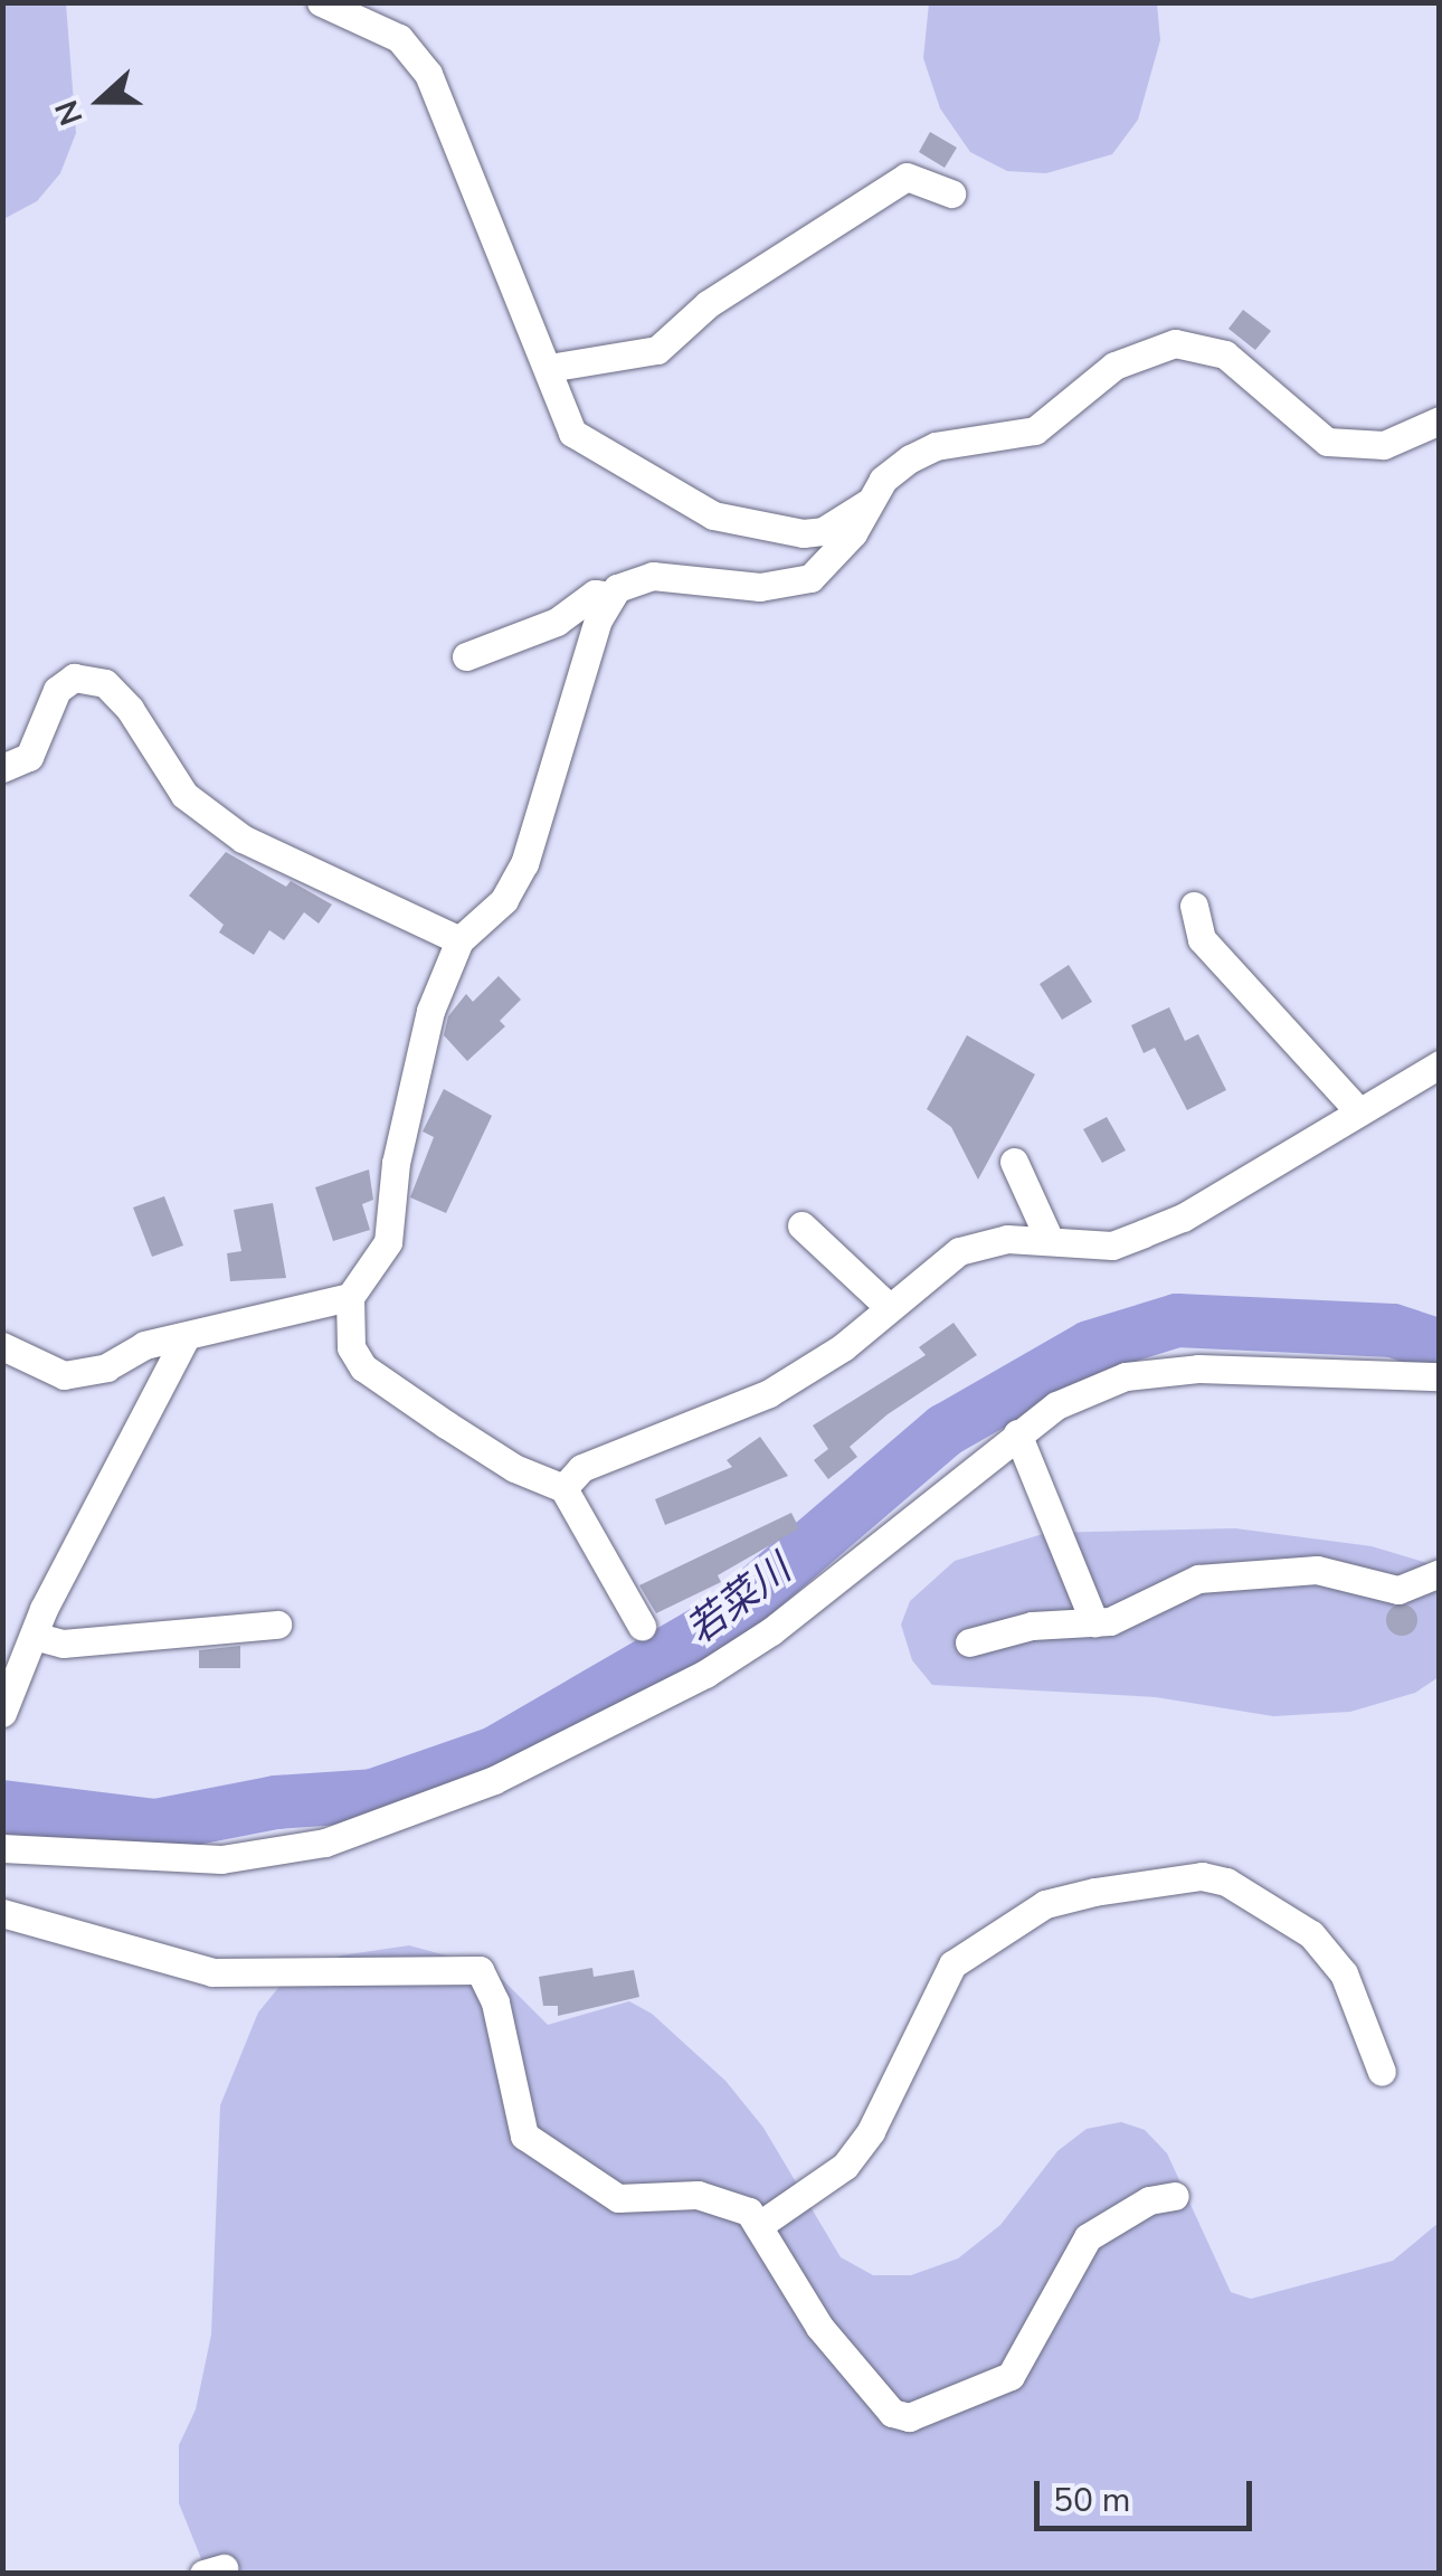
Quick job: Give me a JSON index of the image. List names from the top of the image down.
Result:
{
  "water": ["若菜川"],
  "scale_bar": "50 m",
  "north": "left"
}
